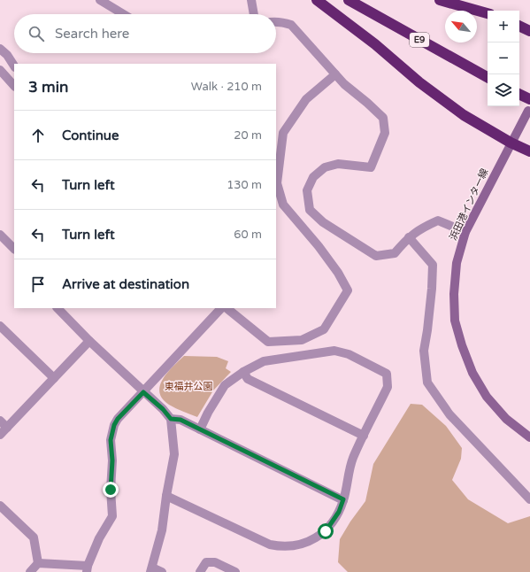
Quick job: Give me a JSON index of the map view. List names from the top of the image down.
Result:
{
  "streets": {
    "highway": ["E9"],
    "main road": ["浜田港インター線"]
  },
  "parks": ["東福井公園"],
  "north": "top left",
  "page": {
    "map_buttons": ["+", "−"],
    "search": "Search here",
    "heading": ["3 min", "Walk · 210 m"],
    "list": [
      ["Continue", "20 m"],
      ["Turn left", "130 m"],
      ["Turn left", "60 m"],
      "Arrive at destination"
    ]
  }
}
